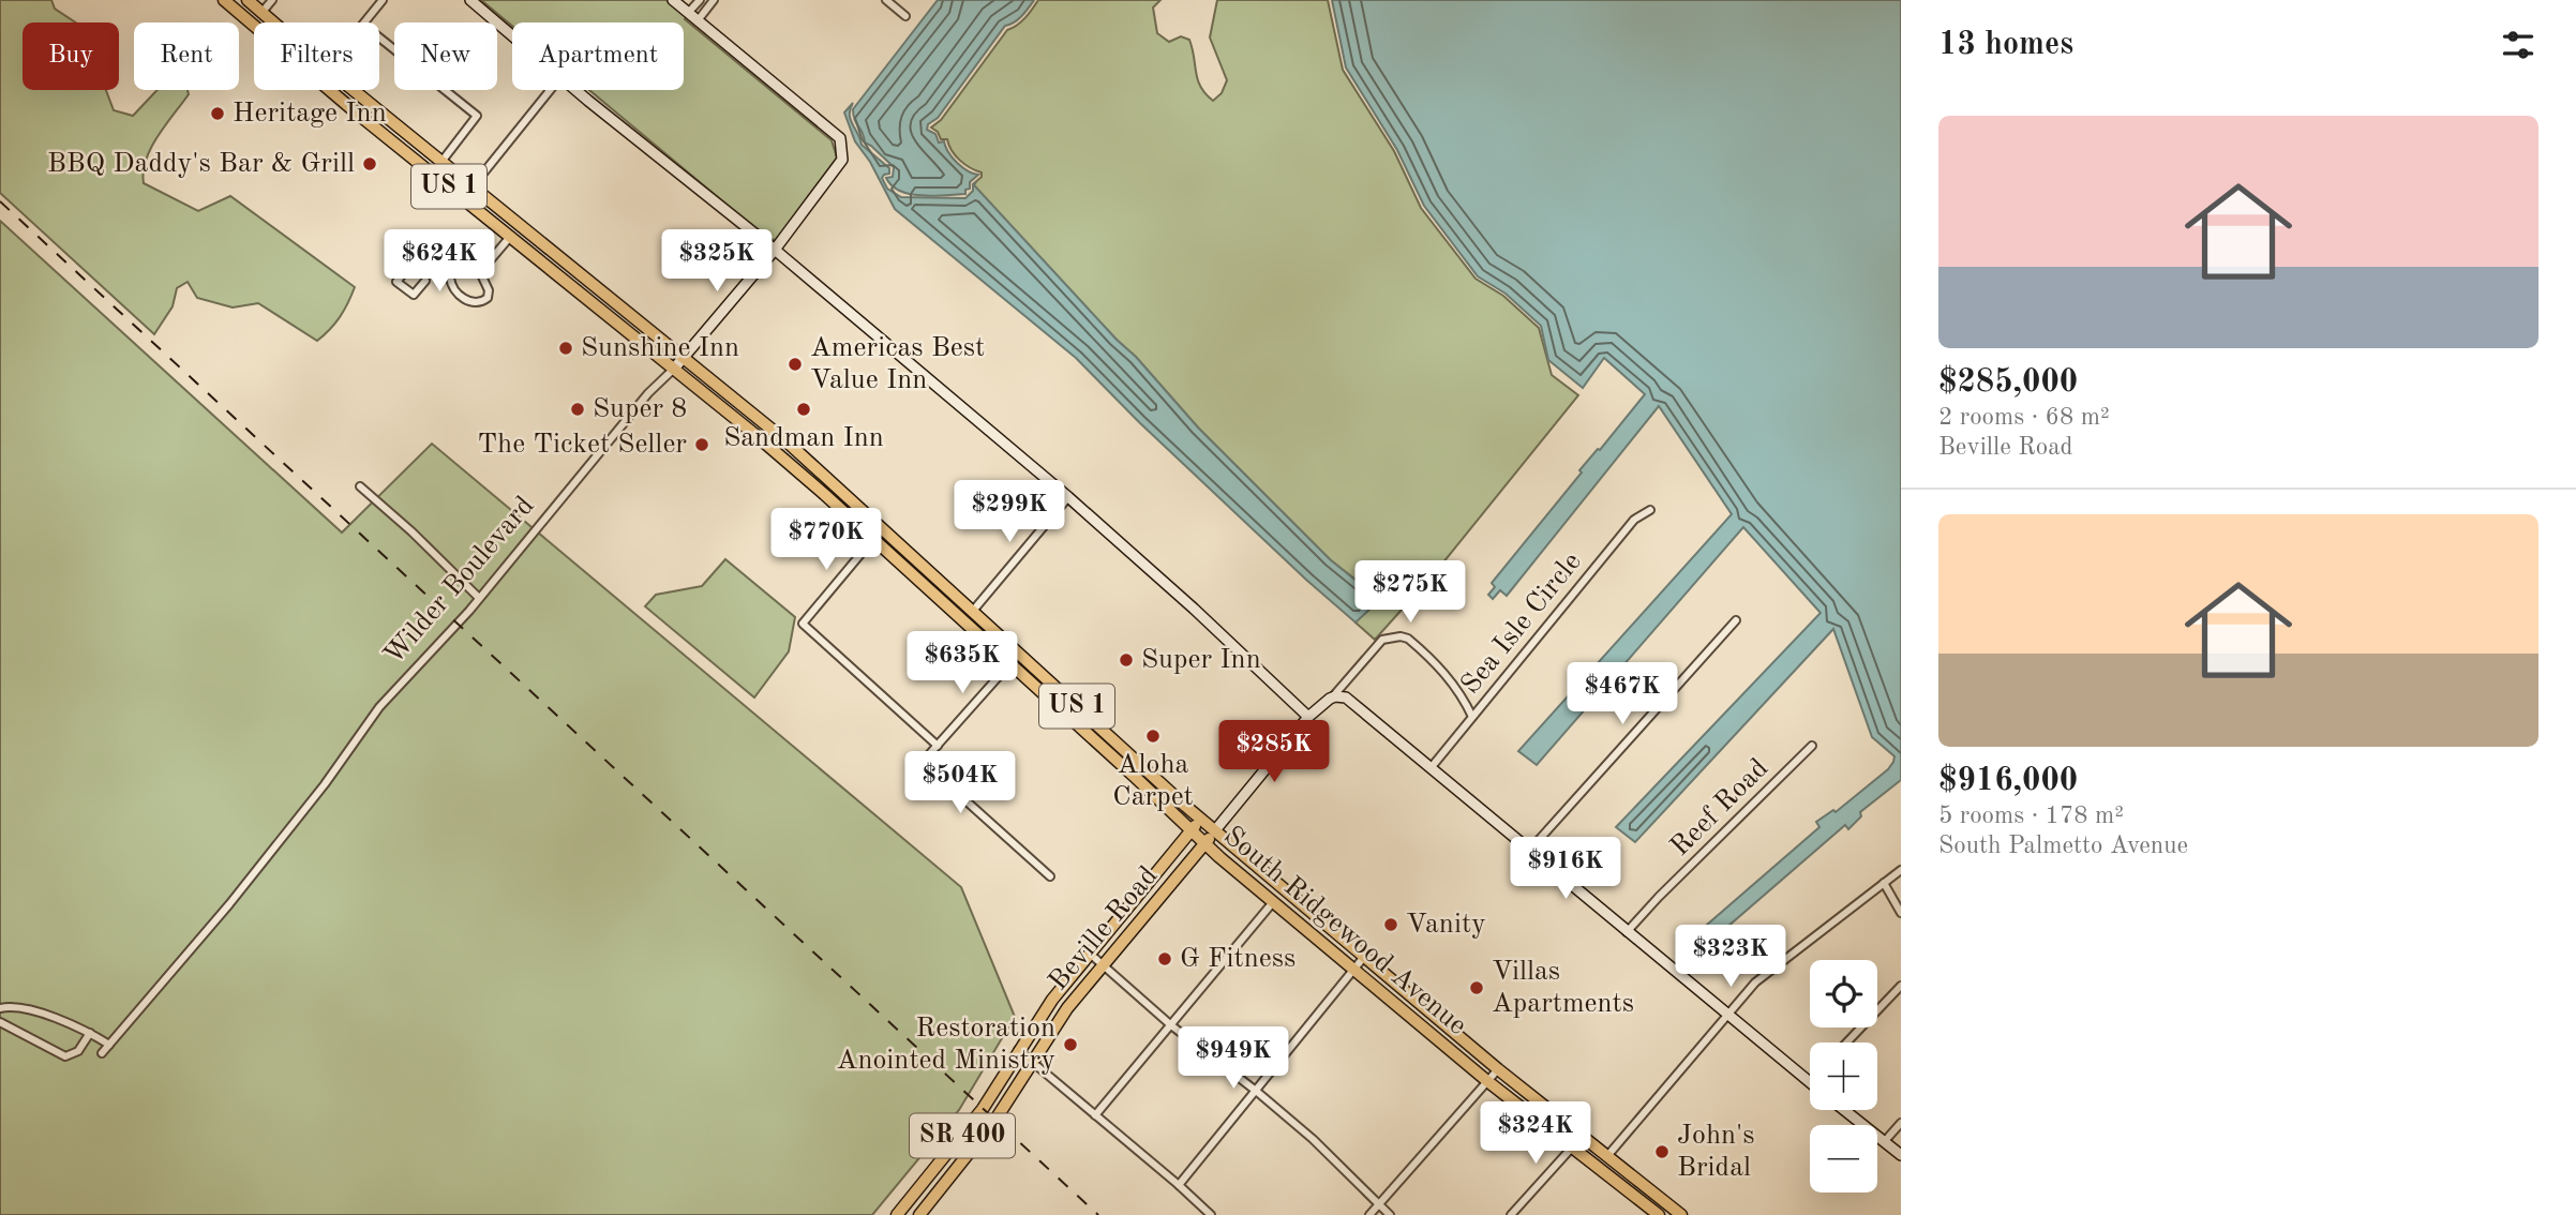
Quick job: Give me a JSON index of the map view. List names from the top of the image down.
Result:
{
  "streets": {
    "main road": [
      "US 1",
      "Beville Road",
      "South Ridgewood Avenue",
      "SR 400"
    ],
    "street": ["Wilder Boulevard", "Sea Isle Circle", "Reef Road"]
  },
  "crossings": [
    ["Wilder Boulevard", "South Ridgewood Avenue"],
    ["Beville Road", "South Ridgewood Avenue"]
  ],
  "places": [
    "Heritage Inn",
    "BBQ Daddy's Bar & Grill",
    "Sunshine Inn",
    "Americas Best Value Inn",
    "Super 8",
    "Sandman Inn",
    "The Ticket Seller",
    "Super Inn",
    "Aloha Carpet",
    "Vanity",
    "G Fitness",
    "Villas Apartments",
    "Restoration Anointed Ministry",
    "John's Bridal"
  ],
  "page": {
    "heading": "13 homes",
    "chip": [
      "Buy",
      "Rent",
      "Filters",
      "New",
      "Apartment"
    ],
    "list": [
      {
        "name": "$285,000",
        "note": "2 rooms · 68 m² · Beville Road"
      },
      {
        "name": "$916,000",
        "note": "5 rooms · 178 m² · South Palmetto Avenue"
      }
    ],
    "price": [
      "$624K",
      "$325K",
      "$299K",
      "$770K",
      "$275K",
      "$635K",
      "$467K",
      "$285K",
      "$504K",
      "$916K",
      "$323K",
      "$949K",
      "$324K"
    ],
    "map_buttons": ["+", "−"]
  }
}
